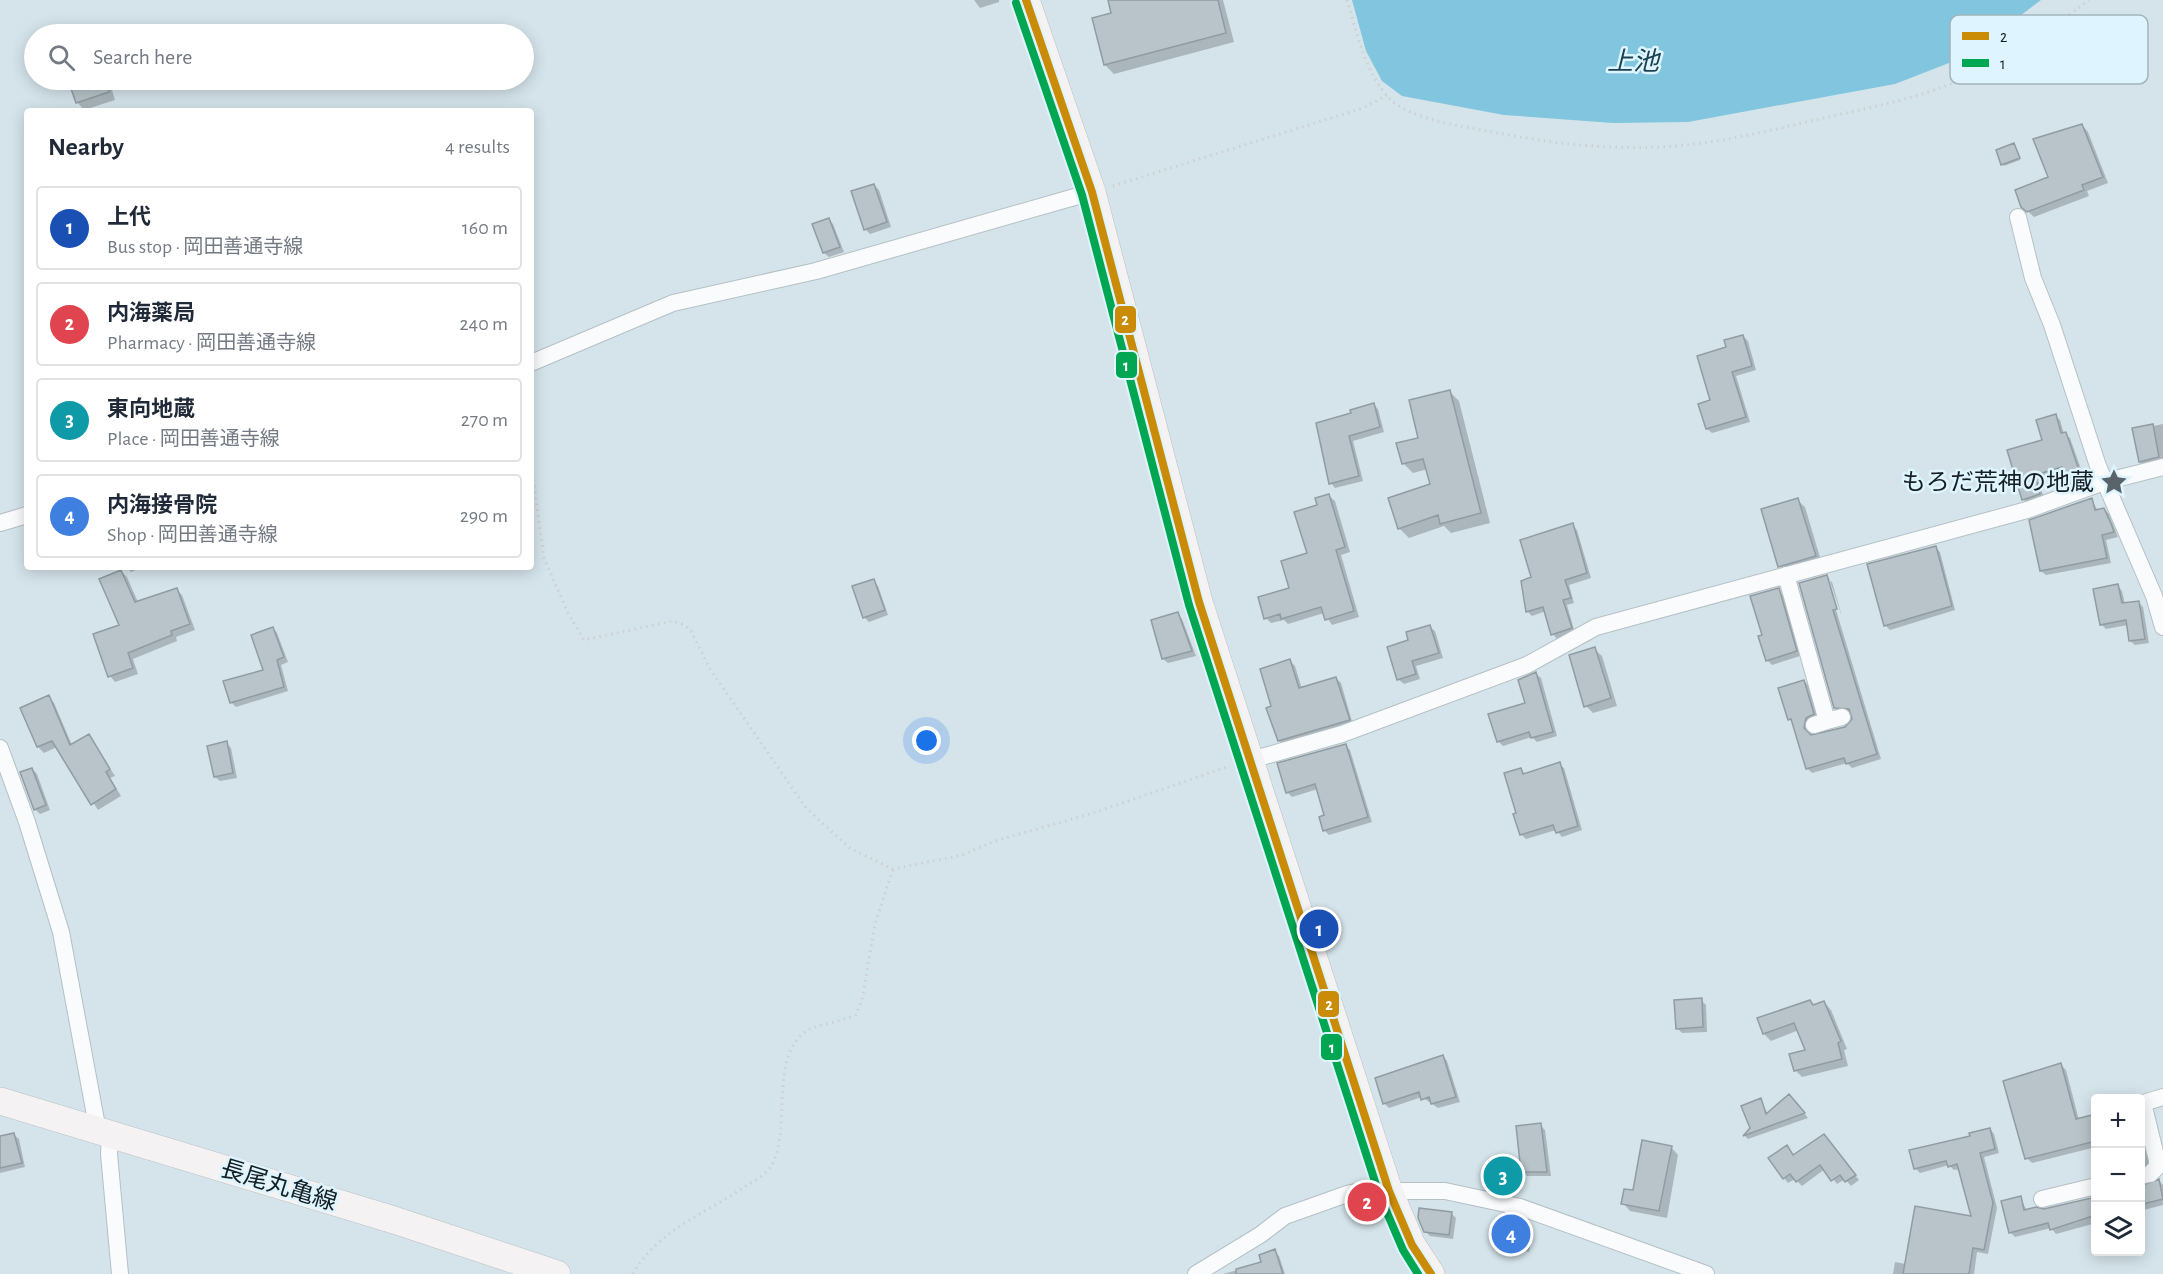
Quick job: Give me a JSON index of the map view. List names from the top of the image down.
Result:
{
  "streets": {
    "main road": ["長尾丸亀線"]
  },
  "water": ["上池"],
  "places": {
    "place": ["もろだ荒神の地蔵"]
  },
  "lines": ["transit line 2", "transit line 1"],
  "legend": ["2", "1"],
  "page": {
    "search": "Search here",
    "heading": ["Nearby", "4 results"],
    "list": [
      {
        "mark": "1",
        "name": "上代",
        "note": "Bus stop · 岡田善通寺線",
        "value": "160 m"
      },
      {
        "mark": "2",
        "name": "内海薬局",
        "note": "Pharmacy · 岡田善通寺線",
        "value": "240 m"
      },
      {
        "mark": "3",
        "name": "東向地蔵",
        "note": "Place · 岡田善通寺線",
        "value": "270 m"
      },
      {
        "mark": "4",
        "name": "内海接骨院",
        "note": "Shop · 岡田善通寺線",
        "value": "290 m"
      }
    ],
    "pins": [
      "1",
      "3",
      "2",
      "4"
    ],
    "map_buttons": ["+", "−"]
  }
}
